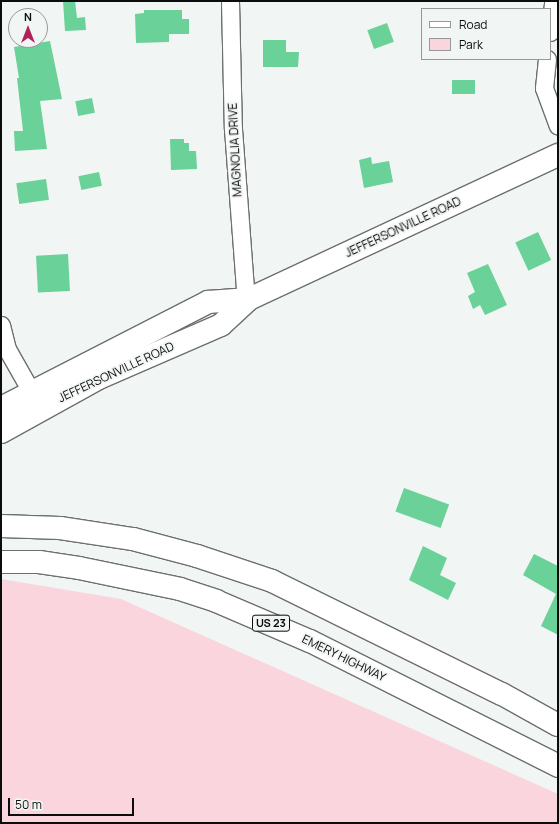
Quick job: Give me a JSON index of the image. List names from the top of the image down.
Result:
{
  "streets": {
    "main road": ["JEFFERSONVILLE ROAD", "US 23", "EMERY HIGHWAY"],
    "street": ["MAGNOLIA DRIVE"]
  },
  "crossings": [
    ["MAGNOLIA DRIVE", "JEFFERSONVILLE ROAD"]
  ],
  "legend": ["Road", "Park"],
  "scale_bar": "50 m",
  "north": "top"
}
